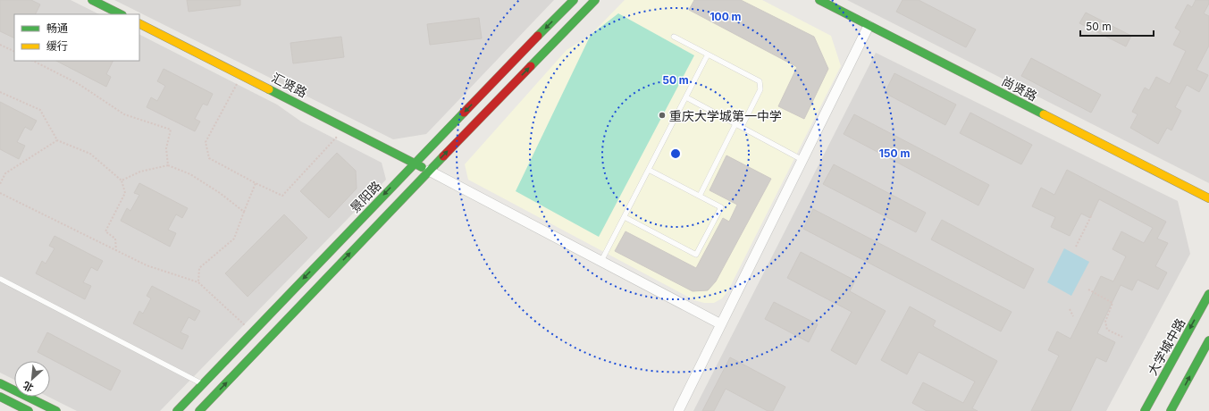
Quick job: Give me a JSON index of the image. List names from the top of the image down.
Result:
{
  "streets": {
    "main road": [
      "汇贤路",
      "尚贤路",
      "景阳路",
      "大学城中路"
    ]
  },
  "crossings": [
    ["汇贤路", "景阳路"]
  ],
  "places": ["重庆大学城第一中学"],
  "legend": ["畅通", "缓行"],
  "scale_bar": "50 m",
  "north": "bottom left",
  "rings": ["100 m", "50 m", "150 m"]
}
